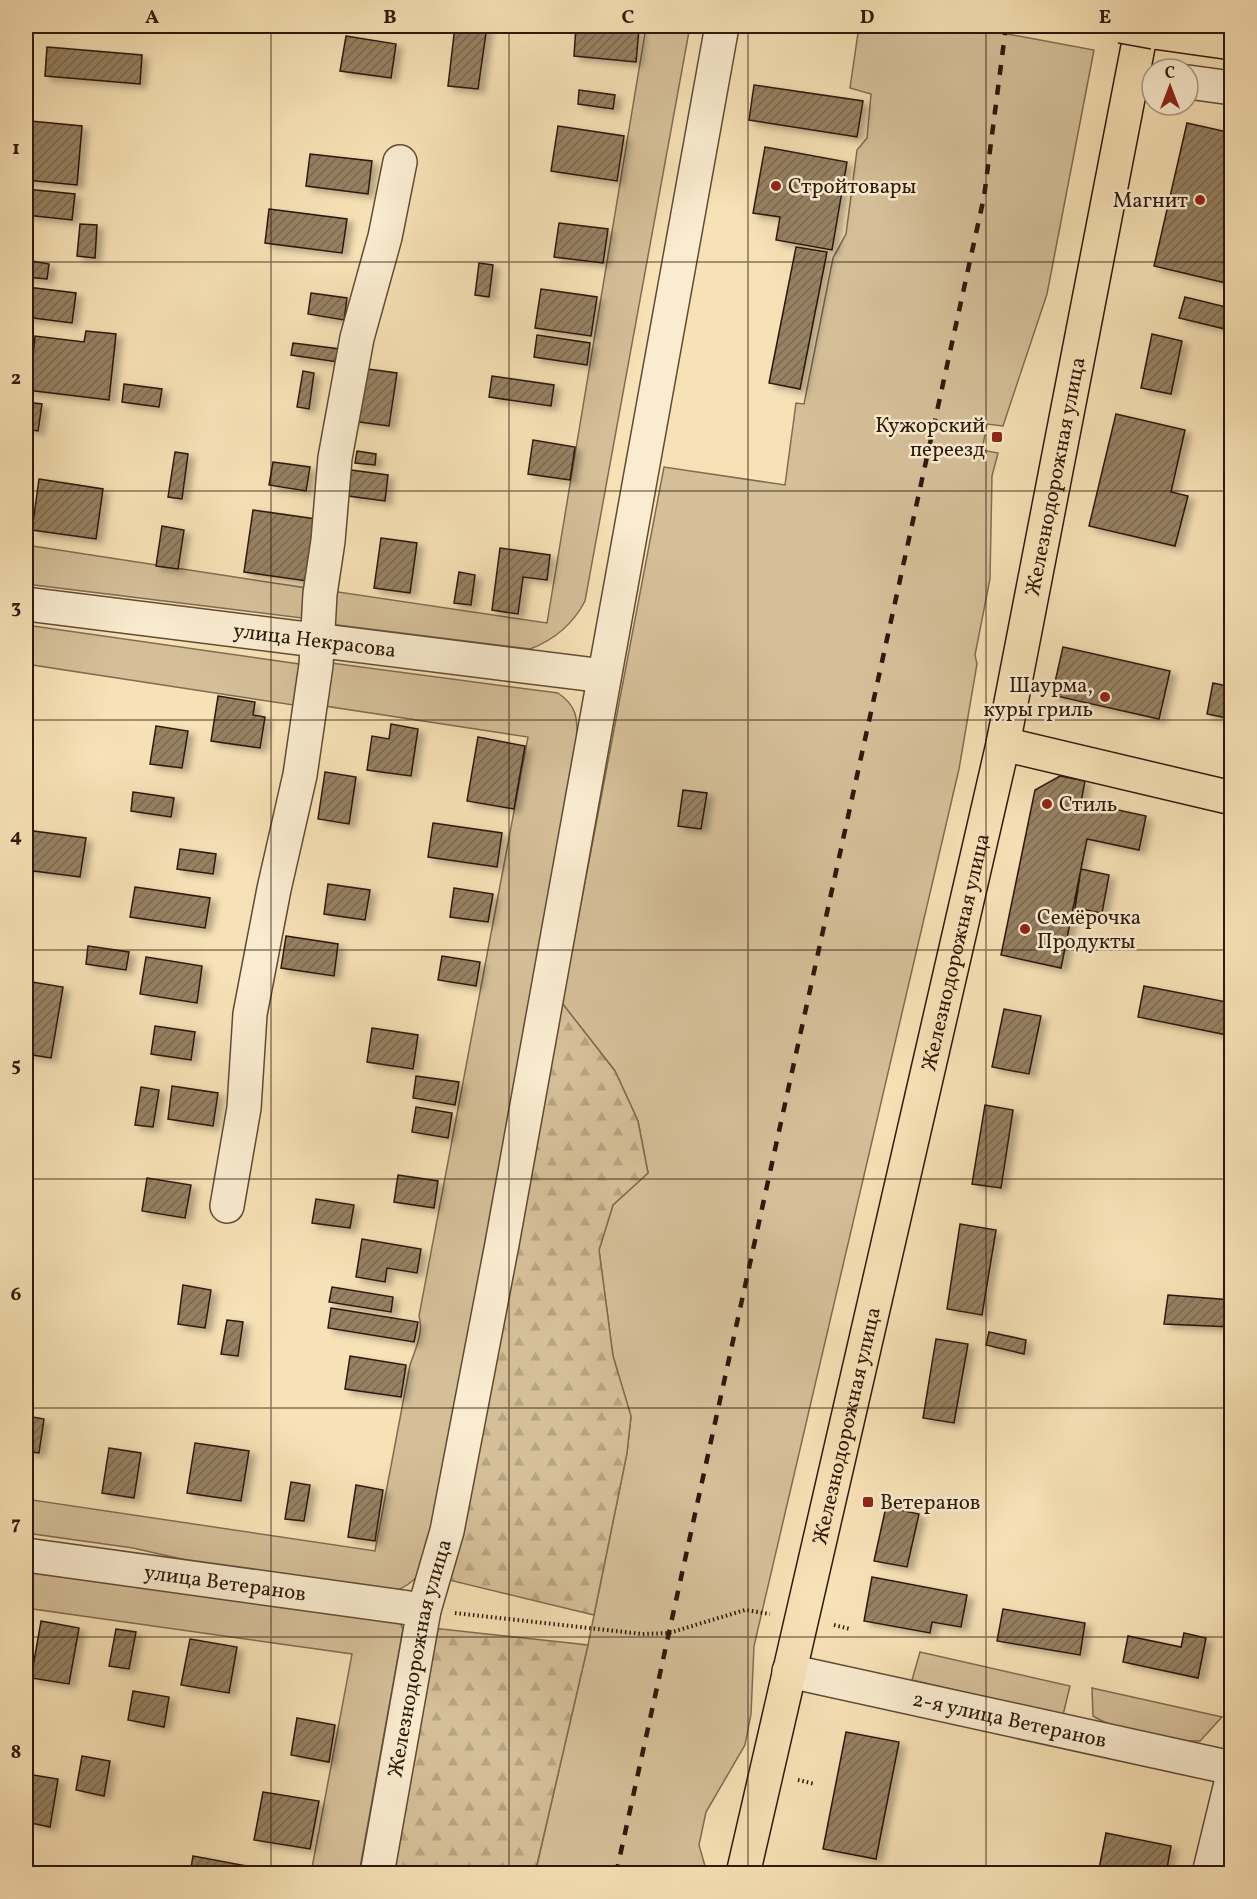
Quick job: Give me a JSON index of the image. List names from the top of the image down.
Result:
{
  "streets": {
    "main road": ["Железнодорожная улица"],
    "street": ["улица Некрасова", "улица Ветеранов", "2-я улица Ветеранов"]
  },
  "crossings": [
    ["Железнодорожная улица", "улица Некрасова"],
    ["Железнодорожная улица", "улица Ветеранов"],
    ["Железнодорожная улица", "2-я улица Ветеранов"]
  ],
  "places": {
    "other": [
      "Стройтовары",
      "Магнит",
      "Шаурма, куры гриль",
      "Стиль",
      "Семёрочка Продукты"
    ],
    "transit": ["Кужорский переезд", "Ветеранов"]
  },
  "north": "top",
  "grid": {
    "columns": [
      "A",
      "B",
      "C",
      "D",
      "E"
    ],
    "rows": [
      "1",
      "2",
      "3",
      "4",
      "5",
      "6",
      "7",
      "8"
    ]
  }
}
